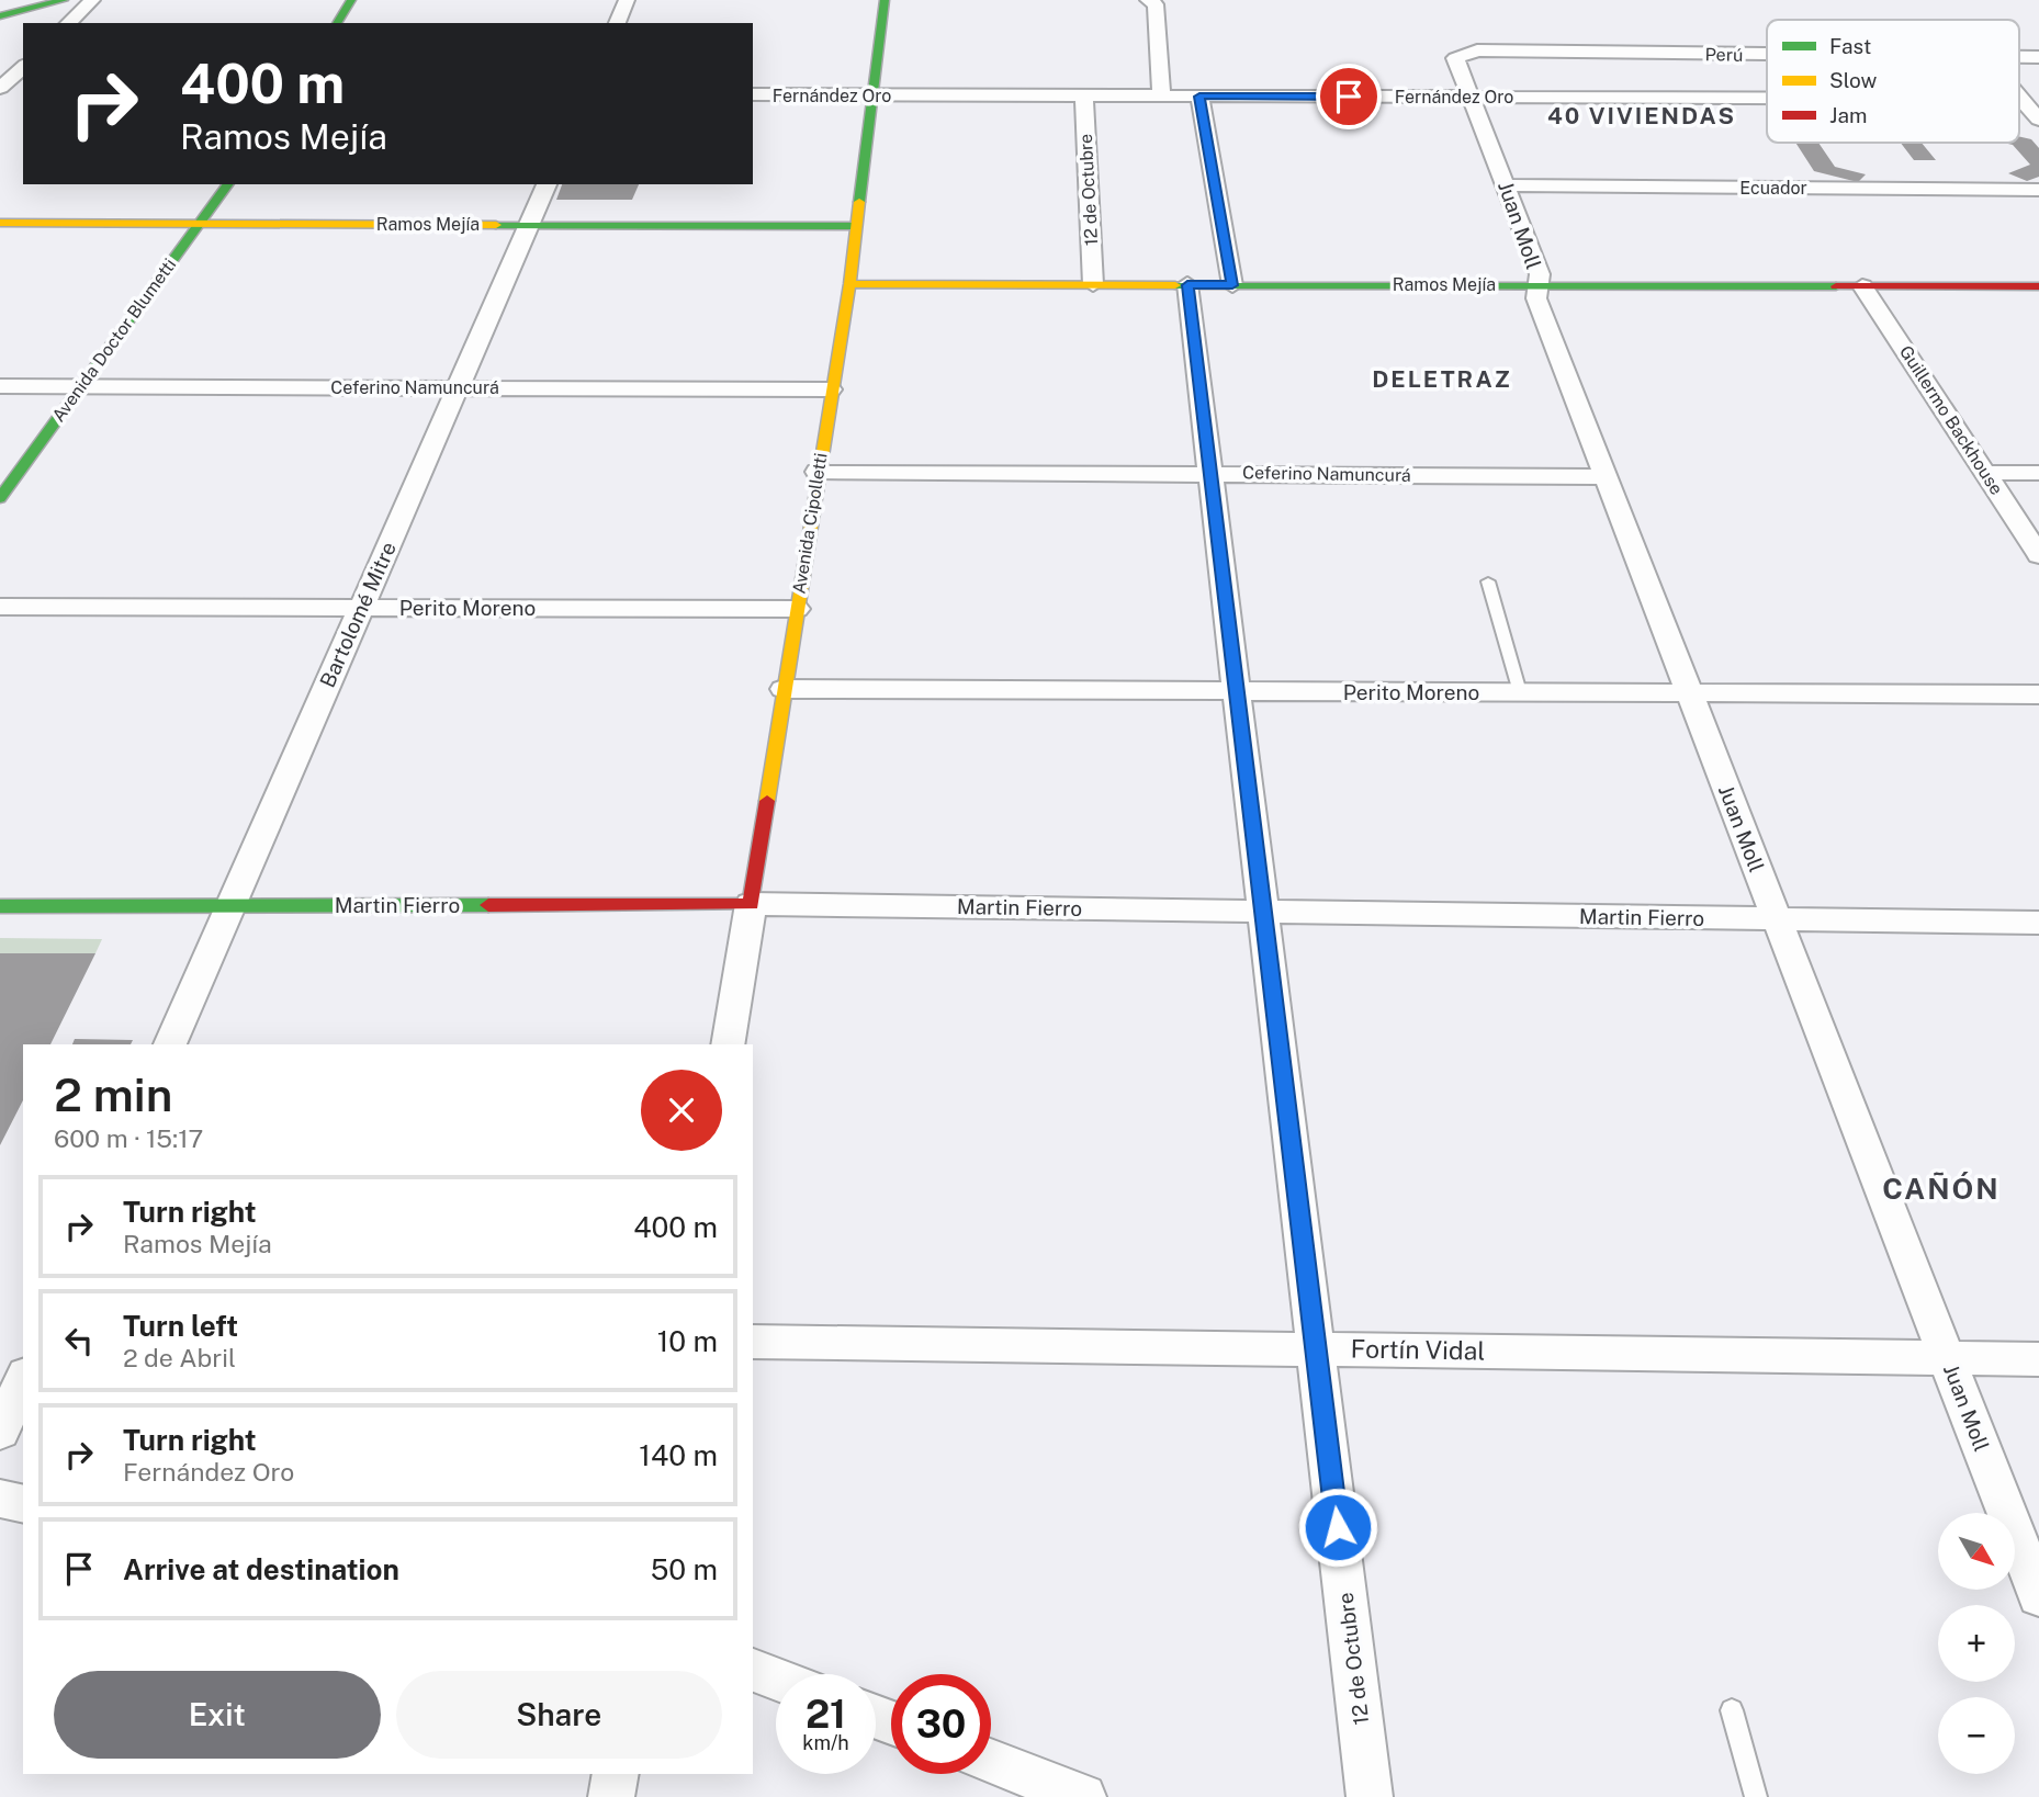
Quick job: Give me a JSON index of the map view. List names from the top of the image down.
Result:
{
  "streets": {
    "street": [
      "Perú",
      "Fernández Oro",
      "Ecuador",
      "12 de Octubre",
      "Ramos Mejía",
      "Juan Moll",
      "Avenida Doctor Blumetti",
      "Ceferino Namuncurá",
      "Guillermo Backhouse",
      "Avenida Cipolletti",
      "Perito Moreno",
      "Bartolomé Mitre",
      "Martin Fierro",
      "Fortín Vidal"
    ]
  },
  "crossings": [
    ["Perú", "Juan Moll"],
    ["Fernández Oro", "12 de Octubre"],
    ["Fernández Oro", "Juan Moll"],
    ["Fernández Oro", "Avenida Cipolletti"],
    ["Ecuador", "Juan Moll"],
    ["12 de Octubre", "Ramos Mejía"],
    ["12 de Octubre", "Ceferino Namuncurá"],
    ["12 de Octubre", "Perito Moreno"],
    ["12 de Octubre", "Martin Fierro"],
    ["12 de Octubre", "Fortín Vidal"],
    ["Ramos Mejía", "Juan Moll"],
    ["Ramos Mejía", "Avenida Doctor Blumetti"],
    ["Ramos Mejía", "Guillermo Backhouse"],
    ["Ramos Mejía", "Avenida Cipolletti"],
    ["Ramos Mejía", "Bartolomé Mitre"],
    ["Juan Moll", "Ceferino Namuncurá"],
    ["Juan Moll", "Perito Moreno"],
    ["Juan Moll", "Martin Fierro"],
    ["Juan Moll", "Fortín Vidal"],
    ["Avenida Doctor Blumetti", "Ceferino Namuncurá"],
    ["Ceferino Namuncurá", "Avenida Cipolletti"],
    ["Ceferino Namuncurá", "Bartolomé Mitre"],
    ["Avenida Cipolletti", "Perito Moreno"],
    ["Avenida Cipolletti", "Martin Fierro"],
    ["Perito Moreno", "Bartolomé Mitre"],
    ["Bartolomé Mitre", "Martin Fierro"]
  ],
  "districts": ["40 VIVIENDAS", "DELETRAZ", "CAÑÓN"],
  "legend": ["Fast", "Slow", "Jam"],
  "north": "bottom right",
  "page": {
    "turn": ["400 m", "Ramos Mejía"],
    "heading": ["2 min", "600 m · 15:17"],
    "list": [
      {
        "name": "Turn right",
        "note": "Ramos Mejía",
        "value": "400 m"
      },
      {
        "name": "Turn left",
        "note": "2 de Abril",
        "value": "10 m"
      },
      {
        "name": "Turn right",
        "note": "Fernández Oro",
        "value": "140 m"
      },
      {
        "name": "Arrive at destination",
        "value": "50 m"
      }
    ],
    "map_buttons": ["+", "−"],
    "buttons": ["Exit", "Share"],
    "speed": "21 km/h",
    "limit": "30"
  }
}
